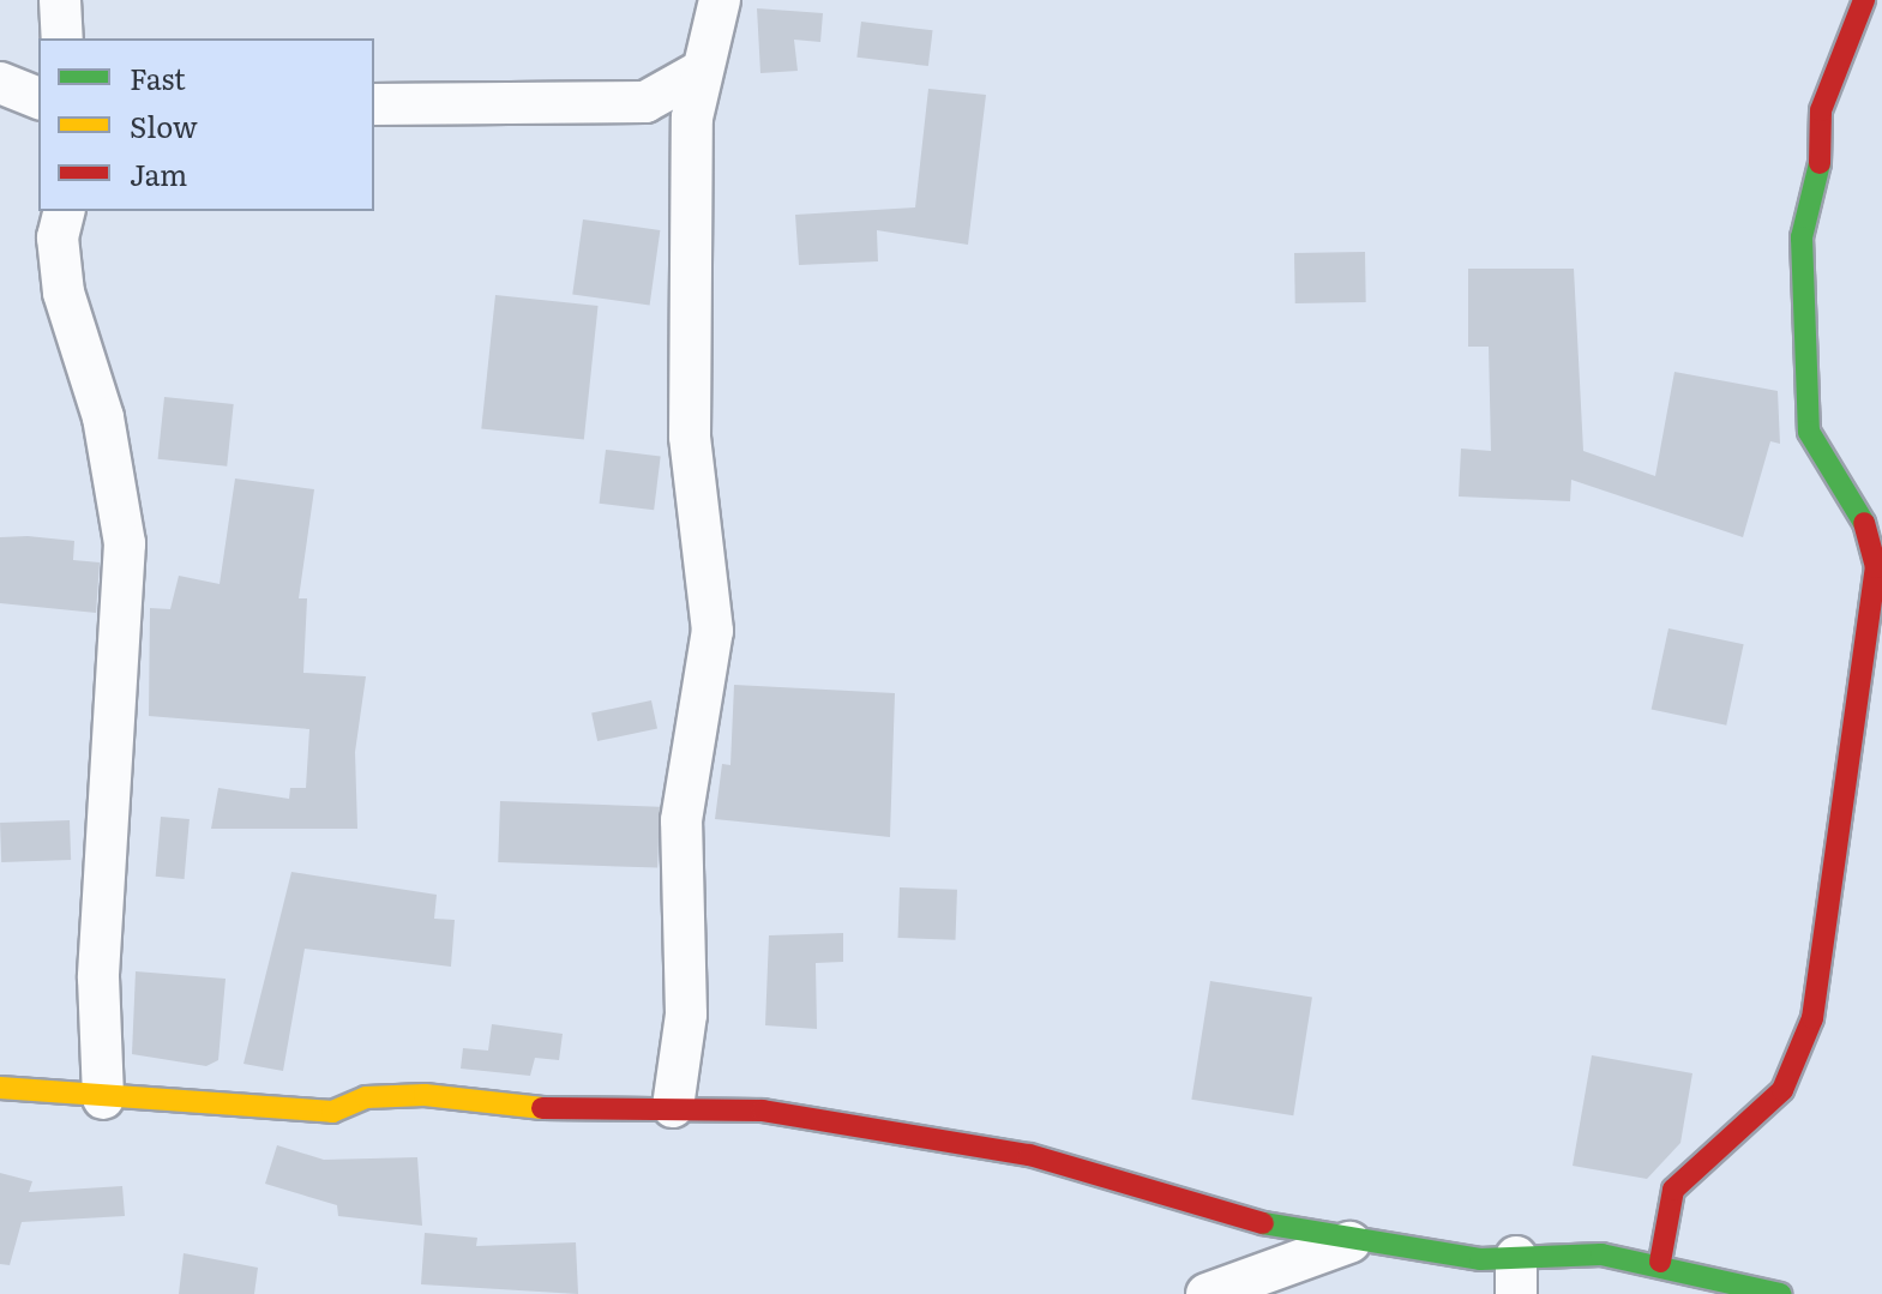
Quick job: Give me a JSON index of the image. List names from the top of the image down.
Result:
{
  "legend": ["Fast", "Slow", "Jam"]
}
